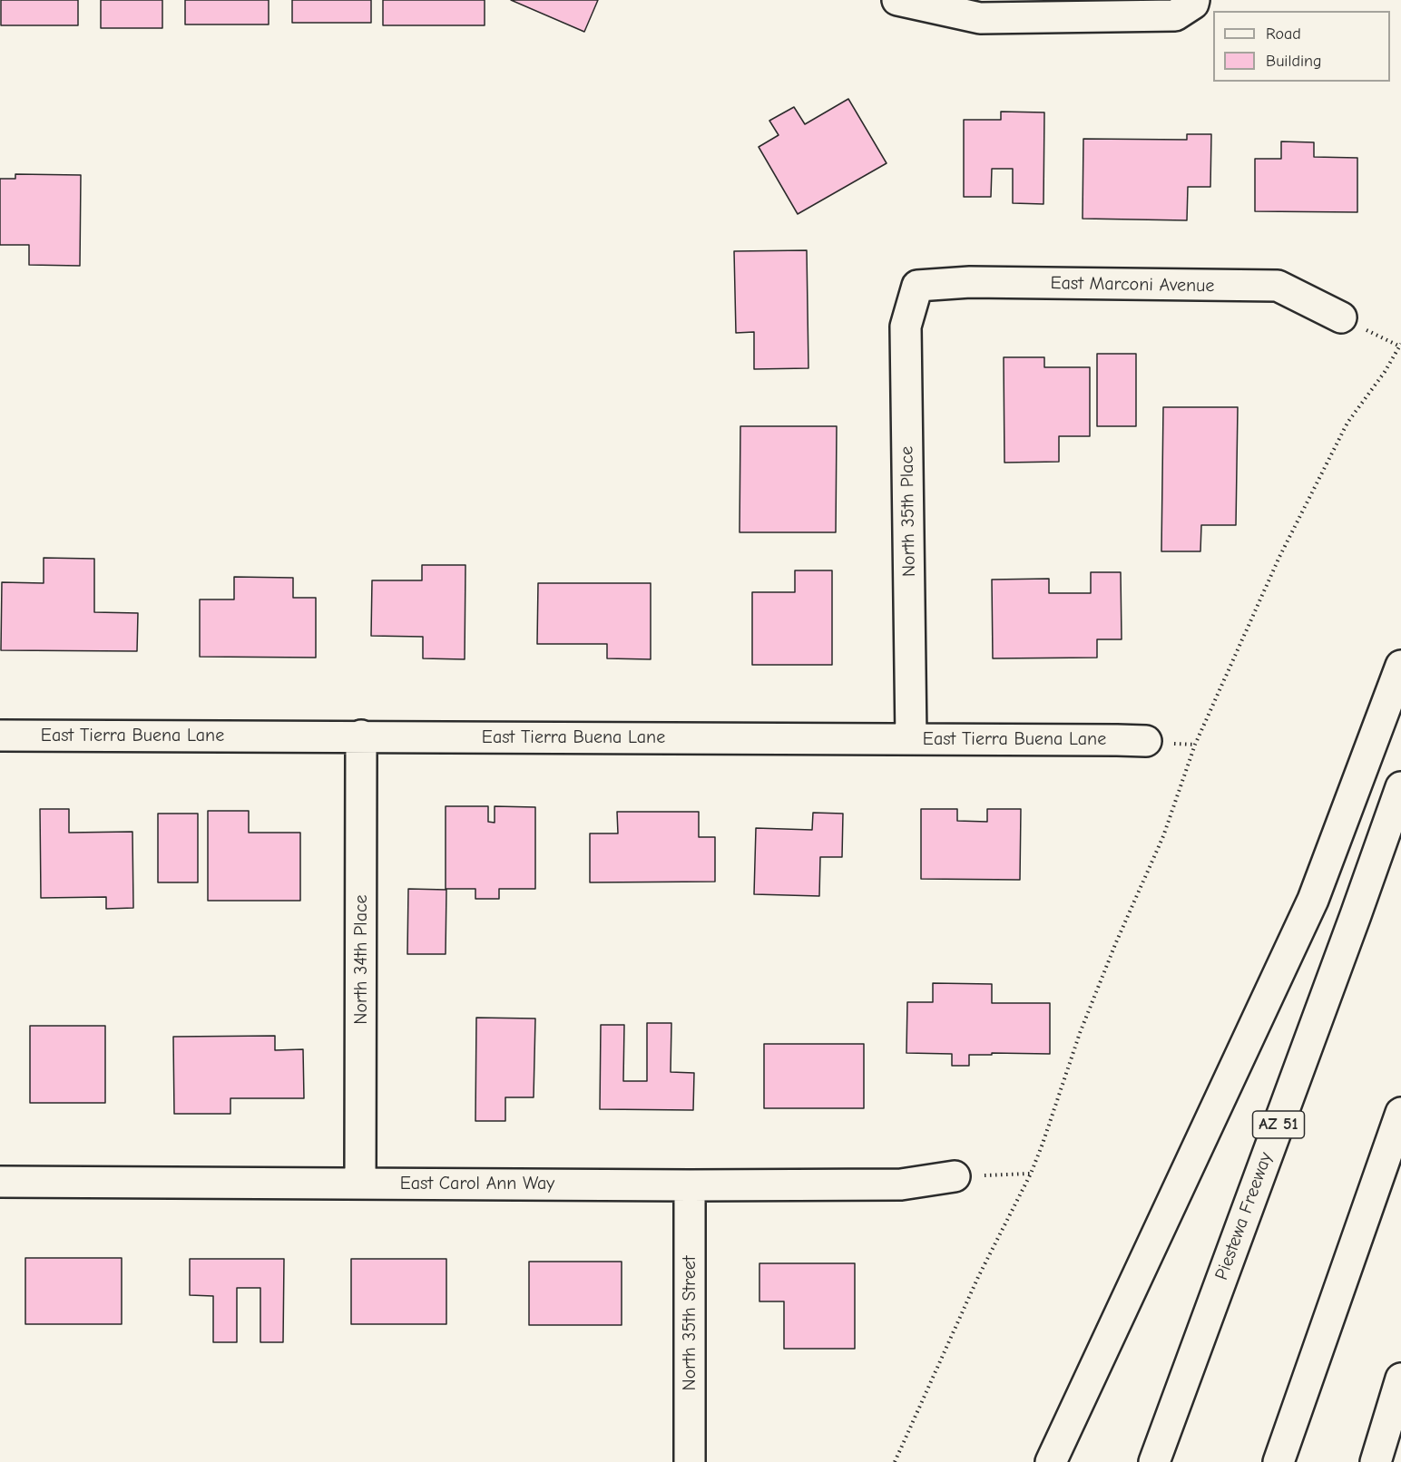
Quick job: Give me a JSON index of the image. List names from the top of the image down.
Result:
{
  "streets": {
    "main road": [
      "East Marconi Avenue",
      "North 35th Place",
      "East Tierra Buena Lane",
      "North 34th Place",
      "AZ 51",
      "East Carol Ann Way",
      "Piestewa Freeway",
      "North 35th Street"
    ]
  },
  "crossings": [
    ["East Marconi Avenue", "North 35th Place"],
    ["North 35th Place", "East Tierra Buena Lane"],
    ["East Tierra Buena Lane", "North 34th Place"],
    ["North 34th Place", "East Carol Ann Way"],
    ["East Carol Ann Way", "North 35th Street"]
  ],
  "legend": ["Road", "Building"]
}
